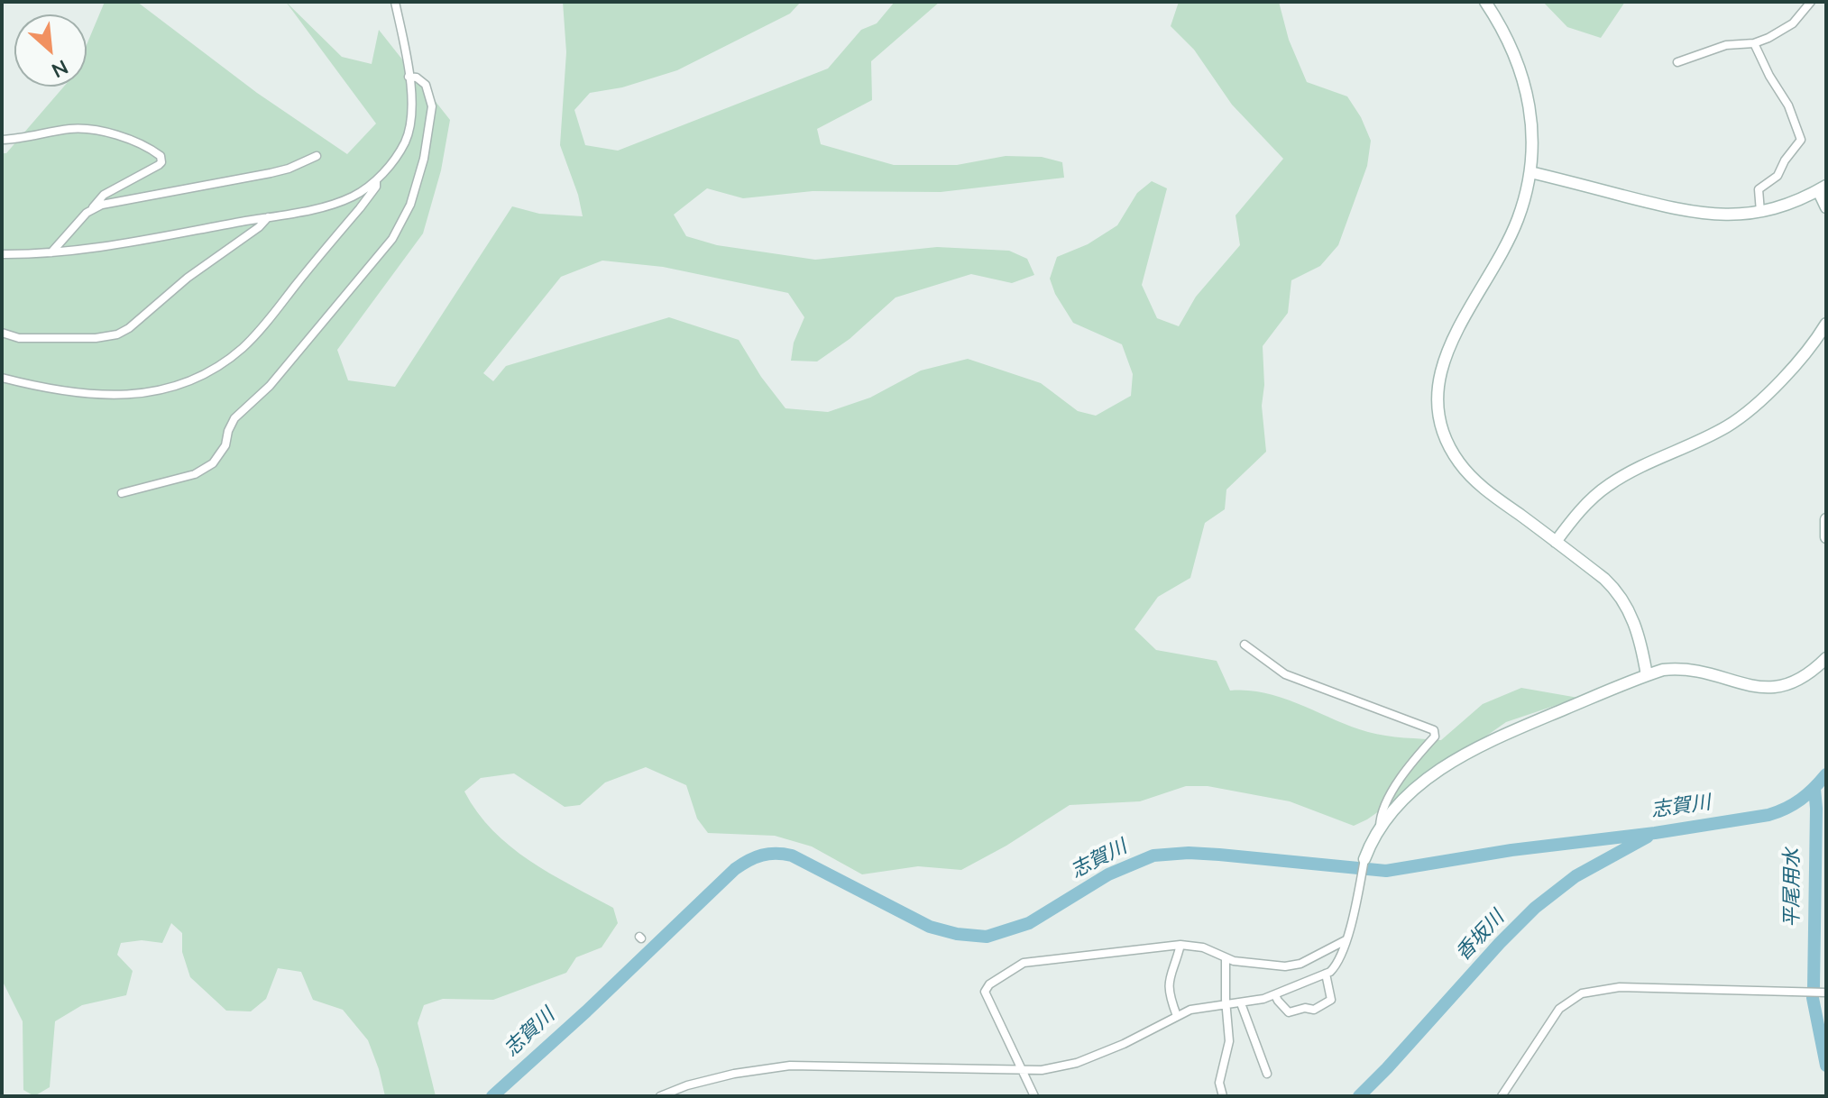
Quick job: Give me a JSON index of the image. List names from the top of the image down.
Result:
{
  "water": ["志賀川", "平尾用水", "香坂川"],
  "north": "bottom right"
}
